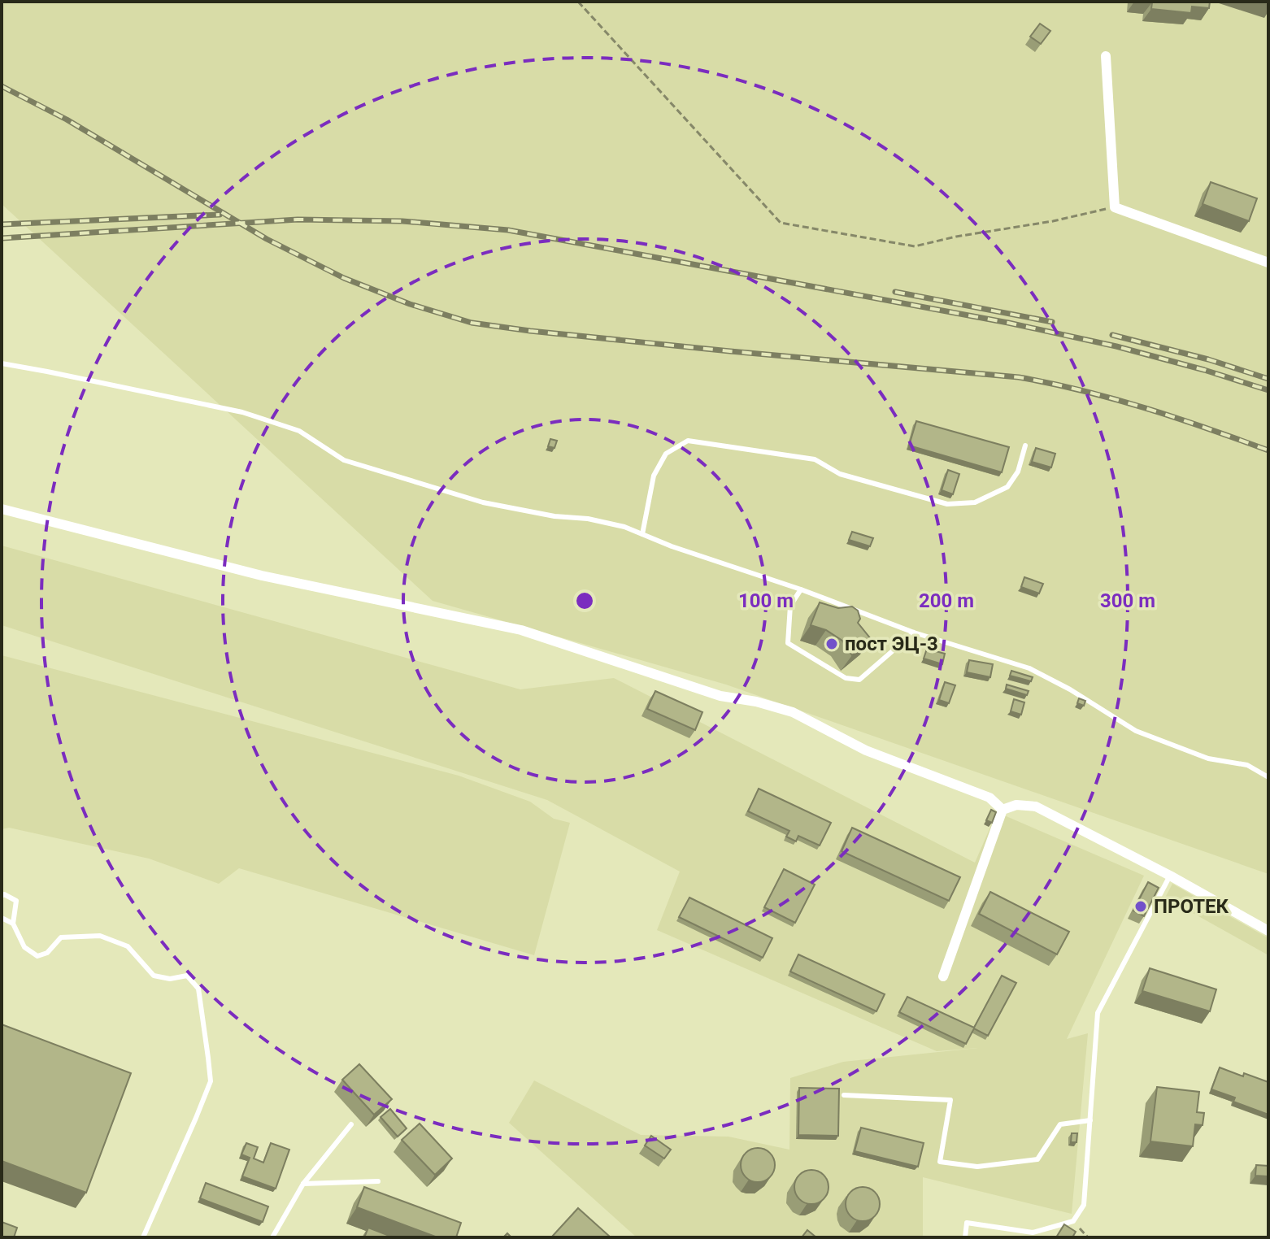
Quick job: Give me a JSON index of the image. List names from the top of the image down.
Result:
{
  "places": ["пост ЭЦ-3", "ПРОТЕК"],
  "rings": ["100 m", "200 m", "300 m"]
}
